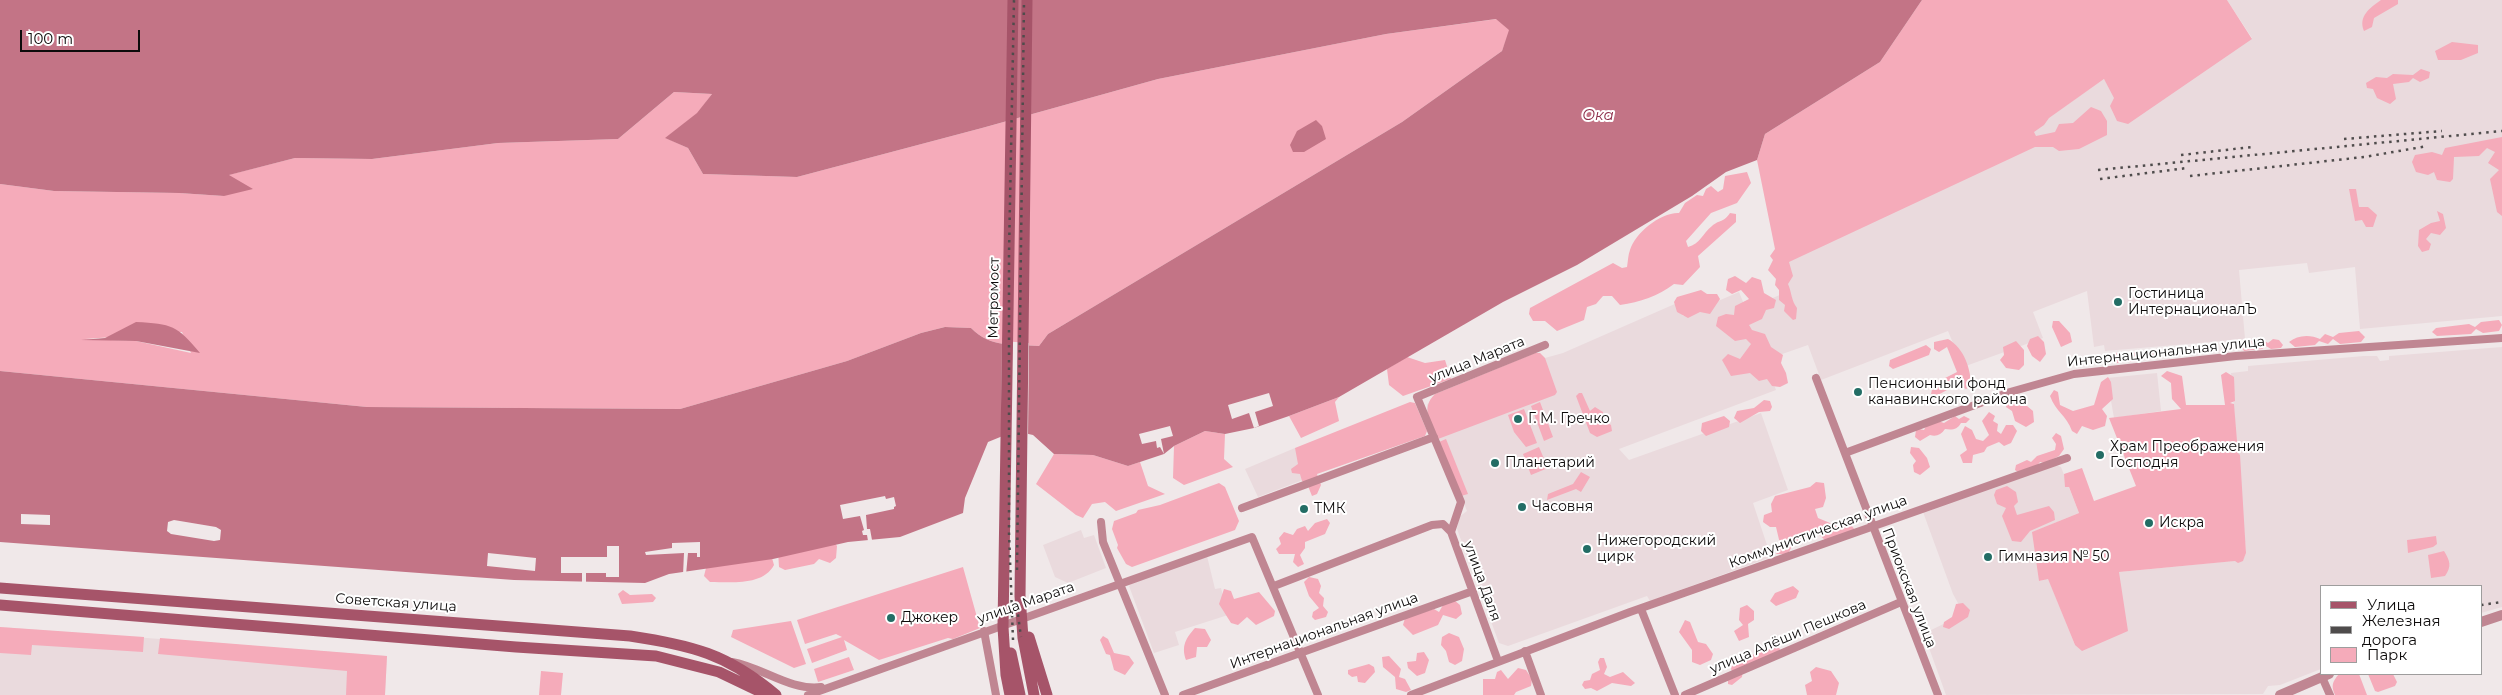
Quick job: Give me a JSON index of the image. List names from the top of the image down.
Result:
{
  "streets": {
    "main road": ["Метромост", "Советская улица"],
    "street": [
      "Интернациональная улица",
      "улица Марата",
      "Коммунистическая улица",
      "улица Даля",
      "Приокская улица",
      "улица Алёши Пешкова"
    ]
  },
  "crossings": [
    ["Интернациональная улица", "улица Даля"],
    ["Интернациональная улица", "Приокская улица"],
    ["улица Марата", "улица Даля"],
    ["Коммунистическая улица", "улица Даля"],
    ["Коммунистическая улица", "Приокская улица"],
    ["Приокская улица", "улица Алёши Пешкова"]
  ],
  "water": ["Ока"],
  "places": [
    "Гостиница ИнтернационалЪ",
    "Пенсионный фонд канавинского района",
    "Г. М. Гречко",
    "Храм Преображения Господня",
    "Планетарий",
    "Часовня",
    "ТМК",
    "Искра",
    "Нижегородский цирк",
    "Гимназия № 50",
    "Джокер"
  ],
  "legend": ["Улица", "Железная дорога", "Парк"],
  "scale_bar": "100 m"
}
